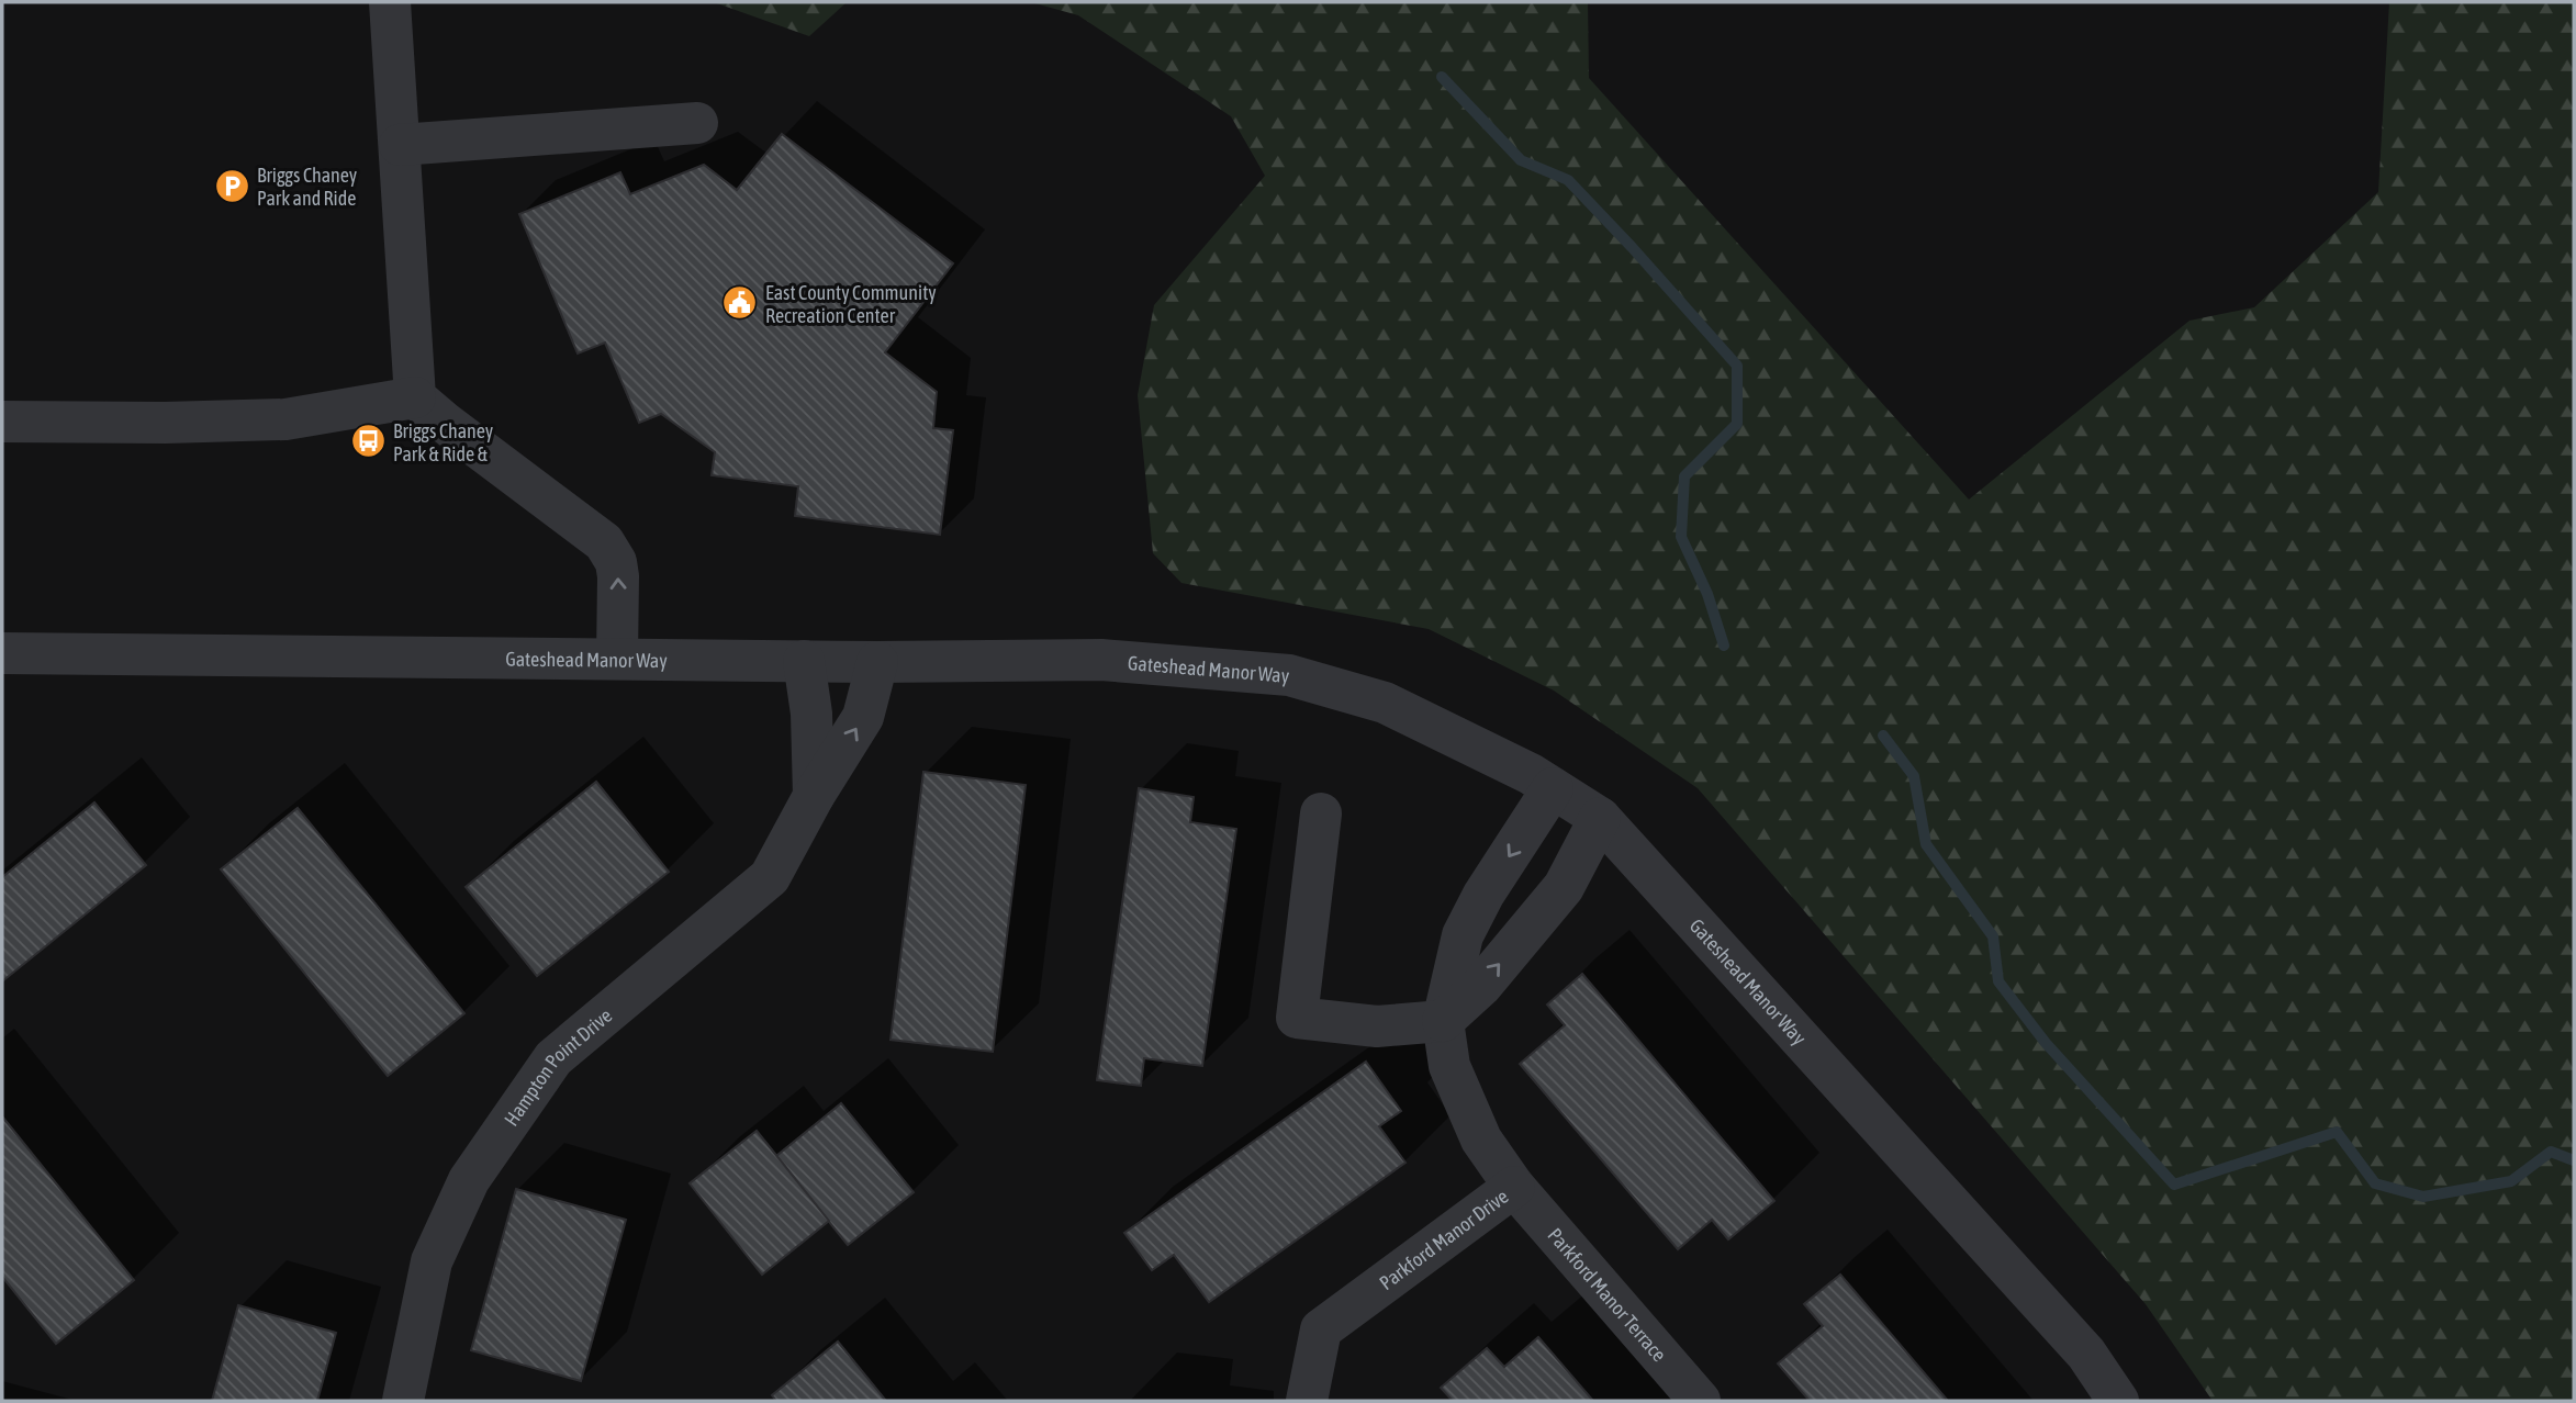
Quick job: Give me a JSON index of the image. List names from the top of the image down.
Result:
{
  "streets": {
    "street": [
      "Gateshead Manor Way",
      "Hampton Point Drive",
      "Parkford Manor Drive",
      "Parkford Manor Terrace"
    ]
  },
  "crossings": [
    ["Gateshead Manor Way", "Hampton Point Drive"],
    ["Gateshead Manor Way", "Parkford Manor Drive"],
    ["Parkford Manor Drive", "Parkford Manor Terrace"]
  ],
  "places": {
    "parking": ["Briggs Chaney Park and Ride"],
    "public building": ["East County Community Recreation Center"],
    "bus stop": ["Briggs Chaney Park & Ride &"]
  }
}
